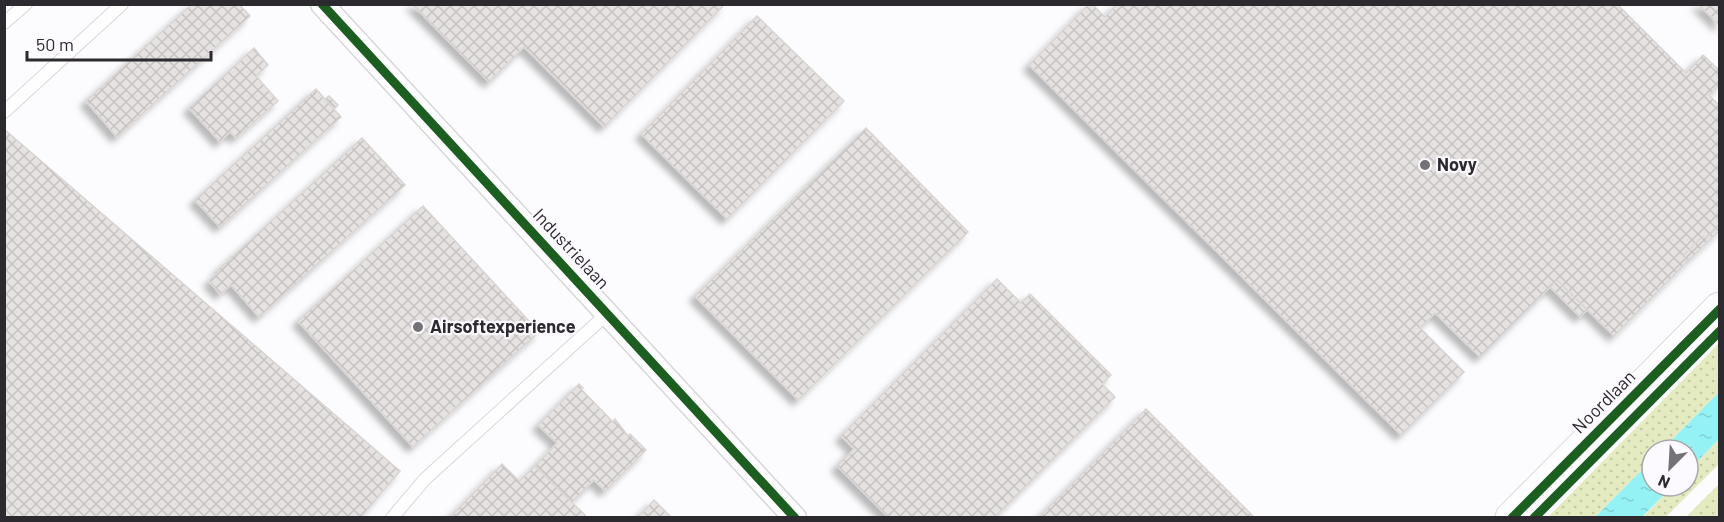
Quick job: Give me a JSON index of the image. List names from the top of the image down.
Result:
{
  "streets": {
    "street": ["Industrielaan", "Noordlaan"]
  },
  "places": ["Novy", "Airsoftexperience"],
  "scale_bar": "50 m",
  "north": "bottom left"
}
